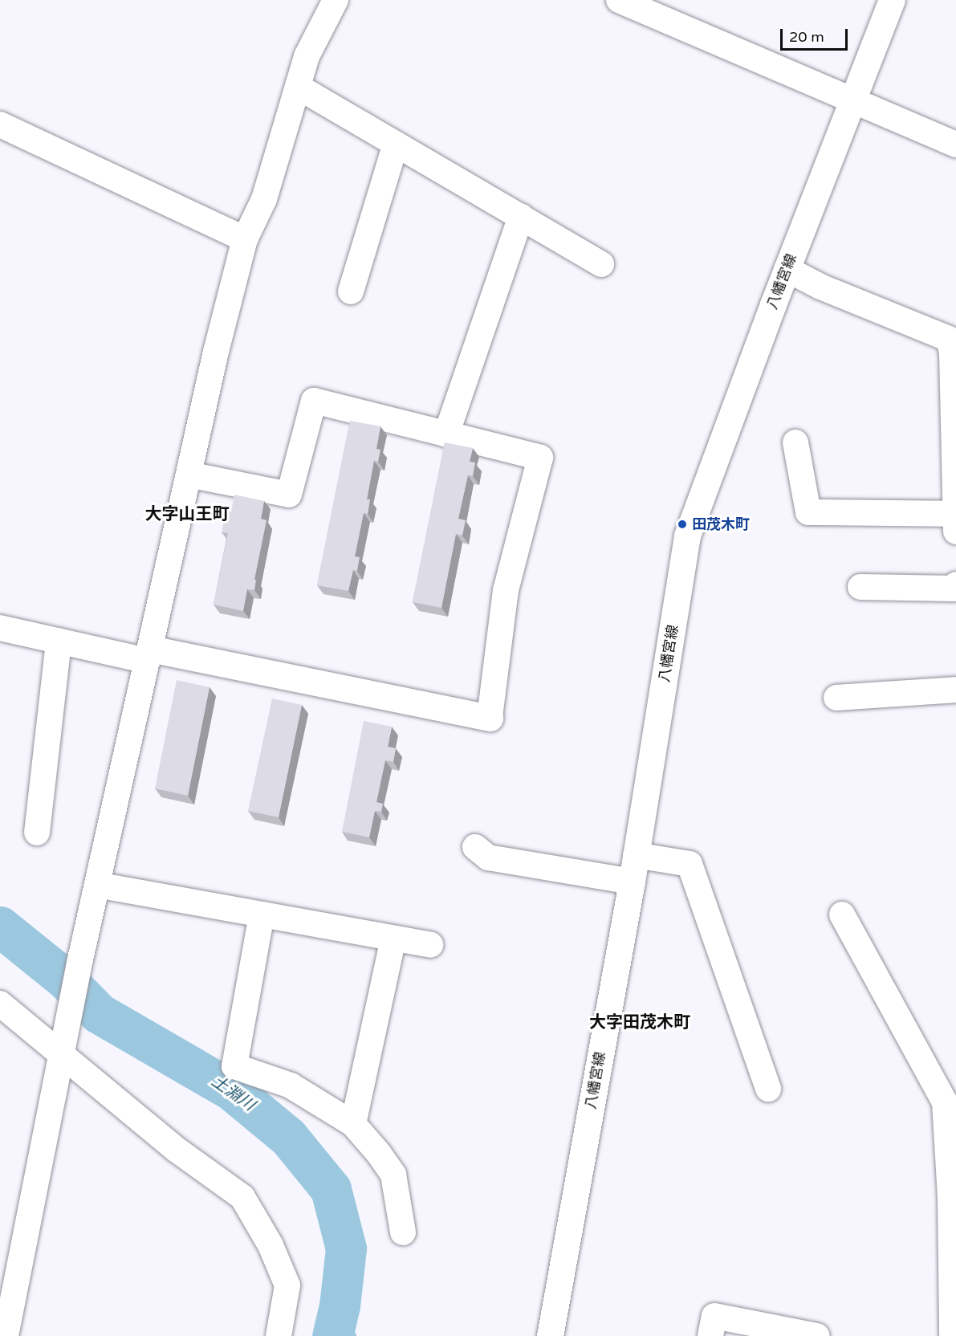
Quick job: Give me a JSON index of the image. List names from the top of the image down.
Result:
{
  "streets": {
    "main road": ["八幡宮線"]
  },
  "districts": ["大字山王町", "大字田茂木町"],
  "water": ["土淵川"],
  "places": ["田茂木町"],
  "scale_bar": "20 m"
}
